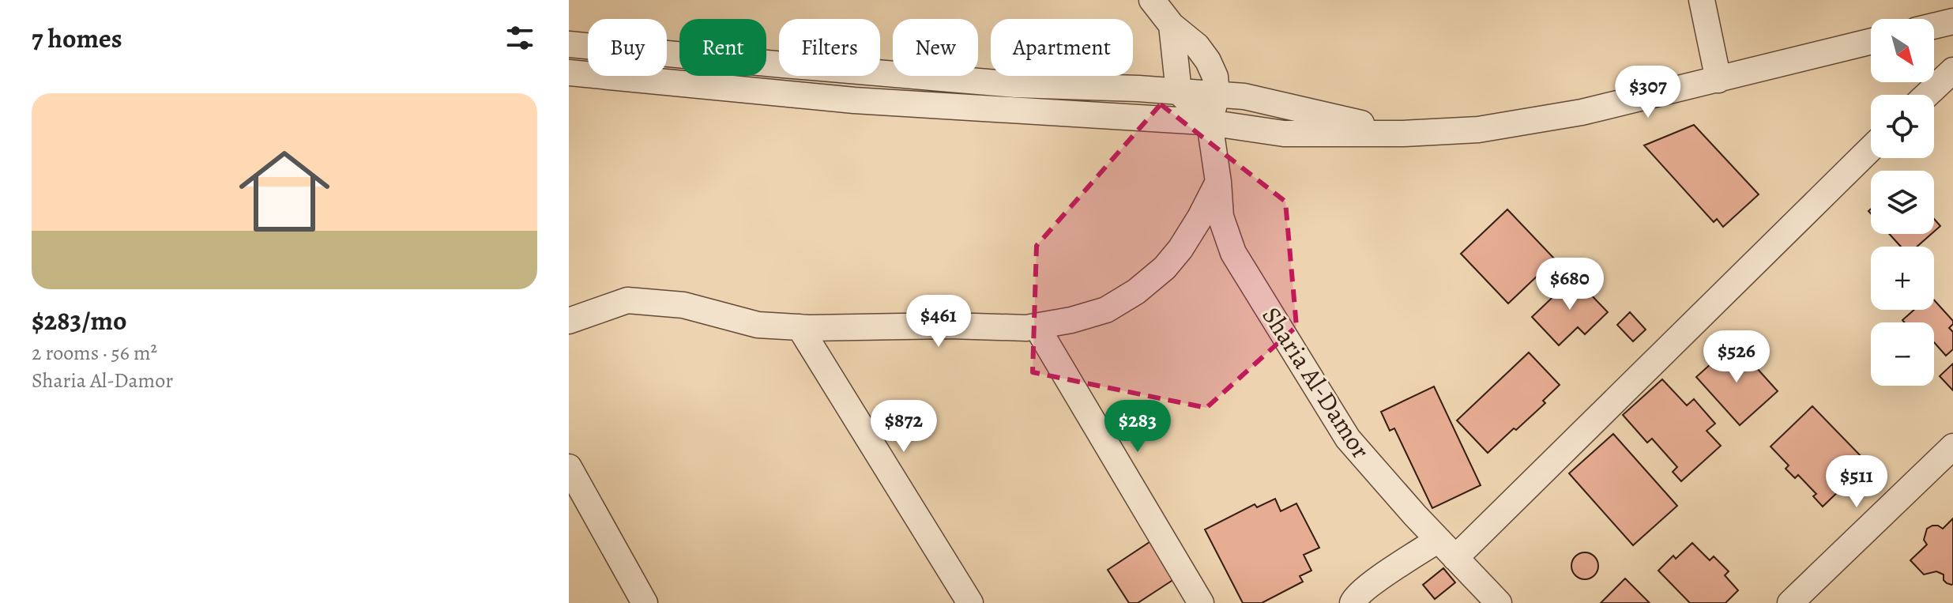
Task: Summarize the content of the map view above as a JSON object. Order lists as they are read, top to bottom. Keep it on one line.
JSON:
{"streets":{"street":["Sharia Al-Damor"]},"north":"bottom right","page":{"heading":"7 homes","map_buttons":["+","−"],"chip":["Buy","Rent","Filters","New","Apartment"],"price":["$307","$680","$461","$526","$872","$283","$511"],"list":[{"name":"$283/mo","note":"2 rooms · 56 m² · Sharia Al-Damor"}]}}
